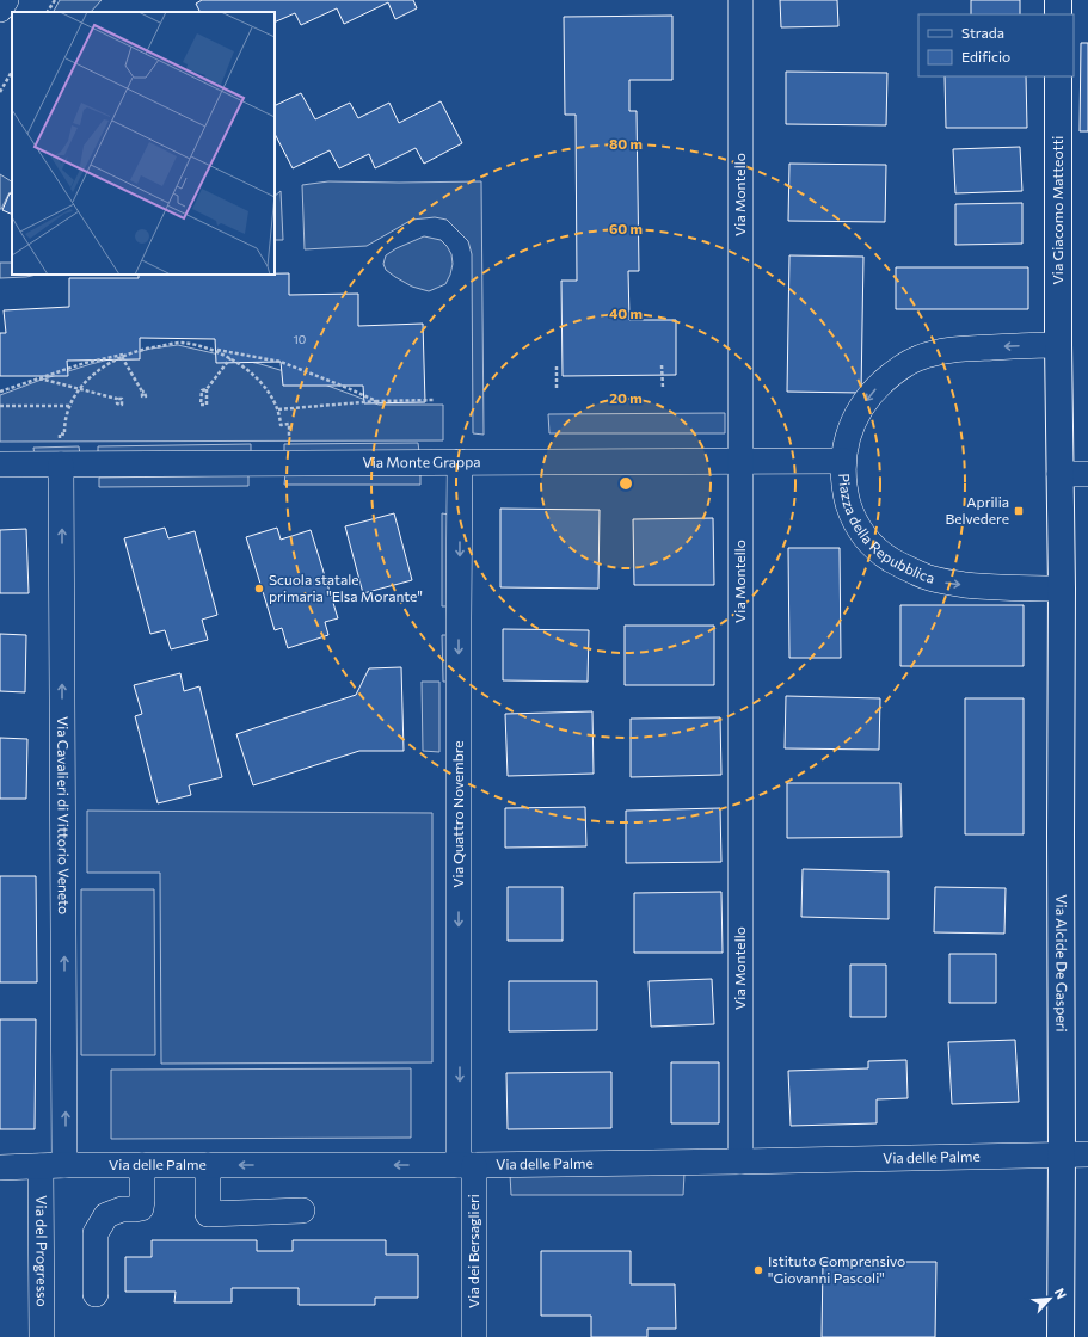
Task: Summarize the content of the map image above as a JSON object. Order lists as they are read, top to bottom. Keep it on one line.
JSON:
{"streets":{"street":["Via Montello","Via Giacomo Matteotti","Via Monte Grappa","Piazza della Repubblica","Via Quattro Novembre","Via Cavalieri di Vittorio Veneto","Via Alcide De Gasperi","Via delle Palme","Via del Progresso","Via dei Bersaglieri"]},"crossings":[["Via Montello","Via Monte Grappa"],["Via Montello","Via delle Palme"],["Via Giacomo Matteotti","Piazza della Repubblica"],["Via Monte Grappa","Piazza della Repubblica"],["Via Monte Grappa","Via Quattro Novembre"],["Via Monte Grappa","Via Cavalieri di Vittorio Veneto"],["Piazza della Repubblica","Via Alcide De Gasperi"],["Via Quattro Novembre","Via delle Palme"],["Via Quattro Novembre","Via dei Bersaglieri"],["Via Cavalieri di Vittorio Veneto","Via delle Palme"],["Via Cavalieri di Vittorio Veneto","Via del Progresso"],["Via Alcide De Gasperi","Via delle Palme"],["Via delle Palme","Via del Progresso"],["Via delle Palme","Via dei Bersaglieri"]],"one_way":["Via Quattro Novembre","Via Cavalieri di Vittorio Veneto"],"places":{"transit":["Aprilia Belvedere"],"other":["Scuola statale primaria \"Elsa Morante\"","Istituto Comprensivo \"Giovanni Pascoli\""]},"house_numbers":["10"],"legend":["Strada","Edificio"],"north":"top right","rings":["80 m","60 m","40 m","20 m"]}
